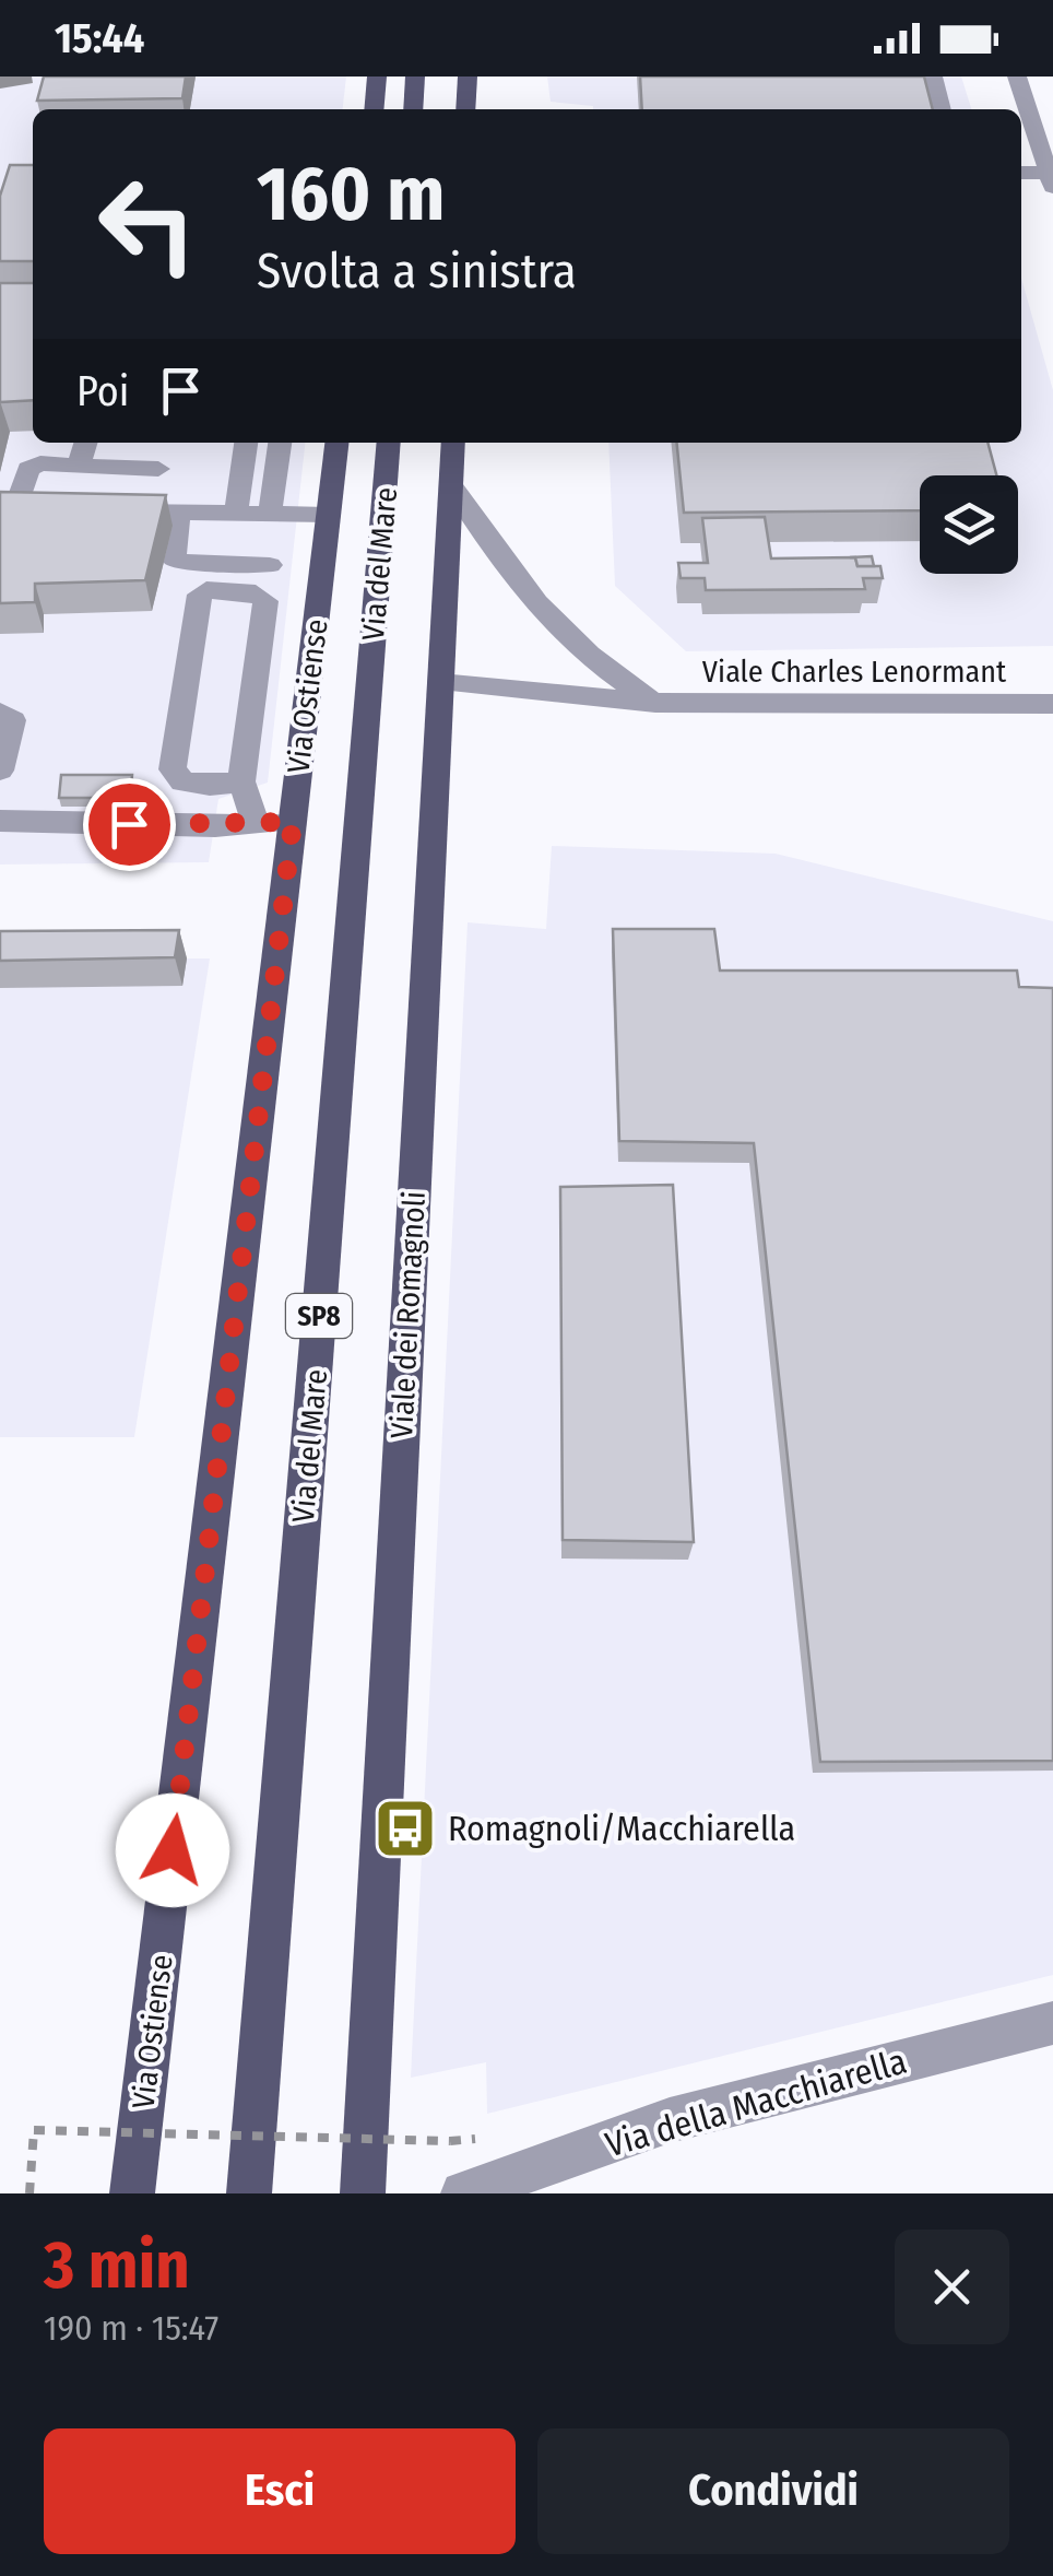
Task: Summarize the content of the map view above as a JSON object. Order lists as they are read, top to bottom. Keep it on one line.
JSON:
{"streets":{"main road":["Via del Mare","Via Ostiense","Viale dei Romagnoli","SP8"],"street":["Viale Charles Lenormant","Via della Macchiarella"]},"crossings":[["Viale Charles Lenormant","Viale dei Romagnoli"]],"places":{"bus stop":["Romagnoli/Macchiarella"]},"page":{"status":"15:44","turn":["160 m","Svolta a sinistra"],"then":"Poi","heading":["3 min","190 m · 15:47"],"buttons":["Esci","Condividi"]}}
